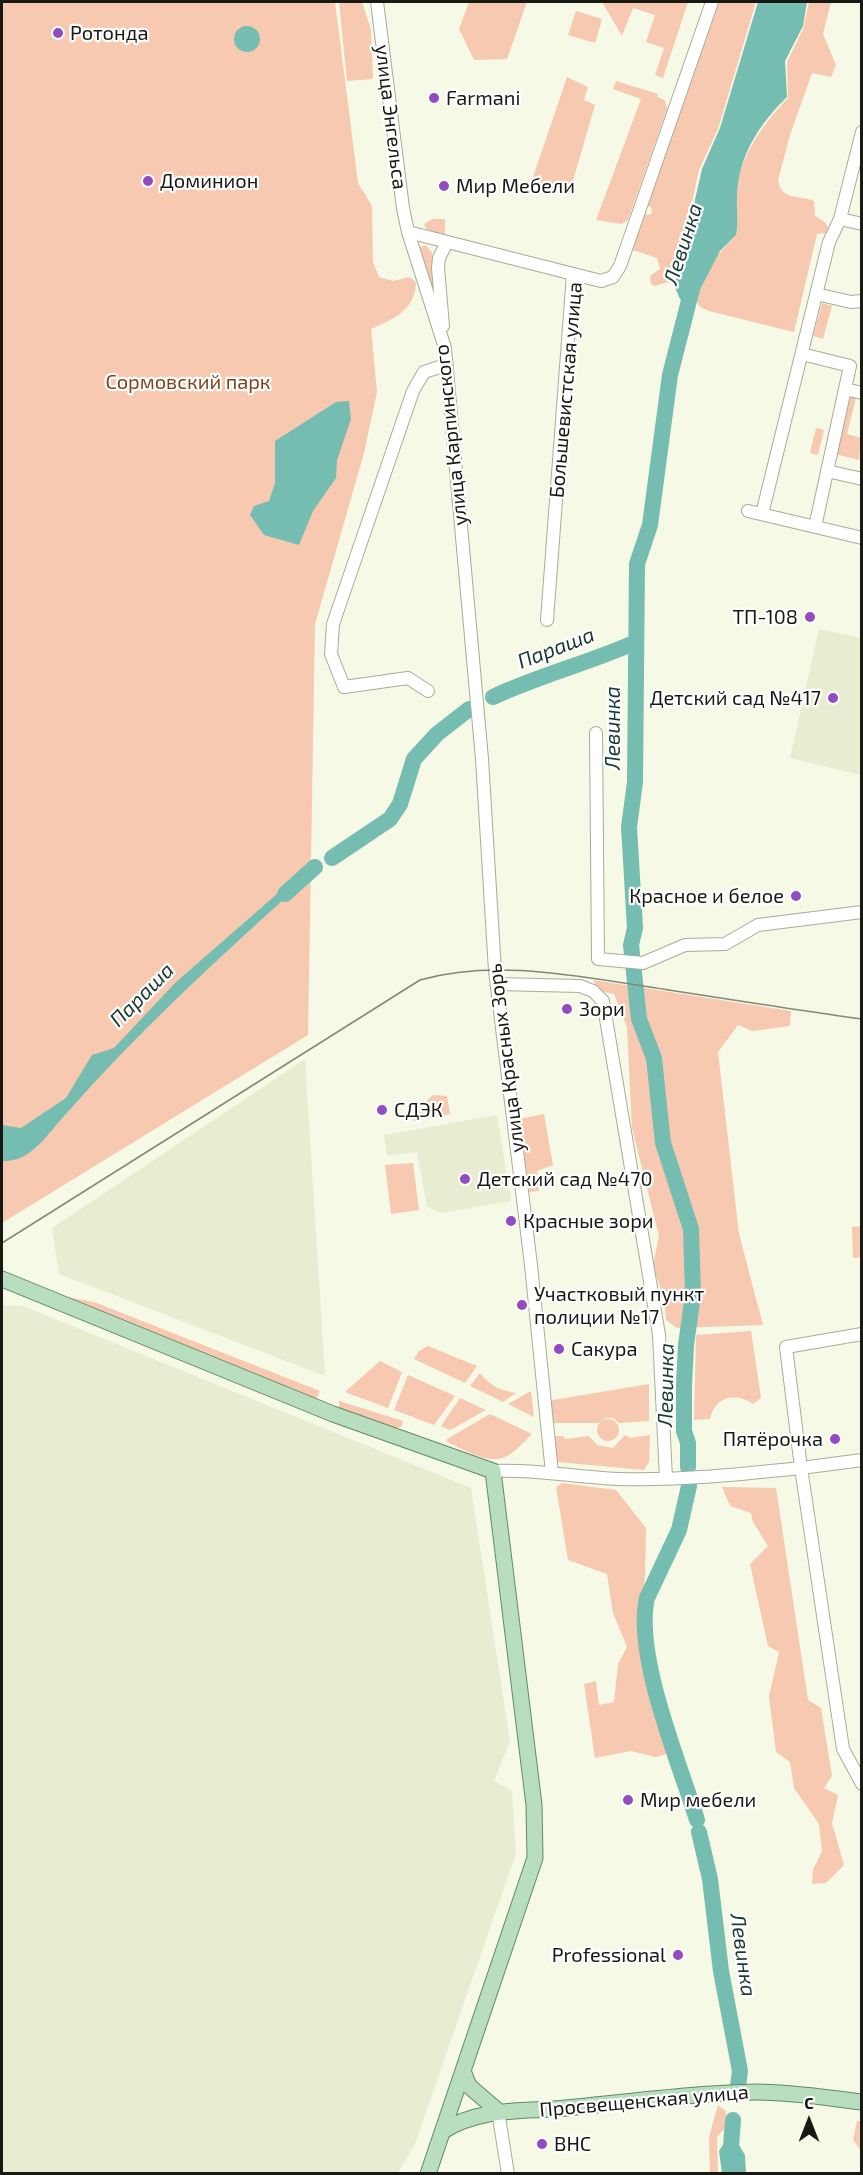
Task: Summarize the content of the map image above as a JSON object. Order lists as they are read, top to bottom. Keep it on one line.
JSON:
{"streets":{"main road":["Просвещенская улица"],"street":["улица Энгельса","Большевистская улица","улица Карпинского","улица Красных Зорь"]},"crossings":[["улица Энгельса","улица Карпинского"],["улица Карпинского","улица Красных Зорь"]],"water":["Левинка","Параша"],"parks":["Сормовский парк"],"places":["Ротонда","Farmani","Доминион","Мир Мебели","ТП-108","Детский сад №417","Красное и белое","Зори","СДЭК","Детский сад №470","Красные зори","Участковый пункт полиции №17","Сакура","Пятёрочка","Мир мебели","Professional","ВНС"],"north":"top"}
